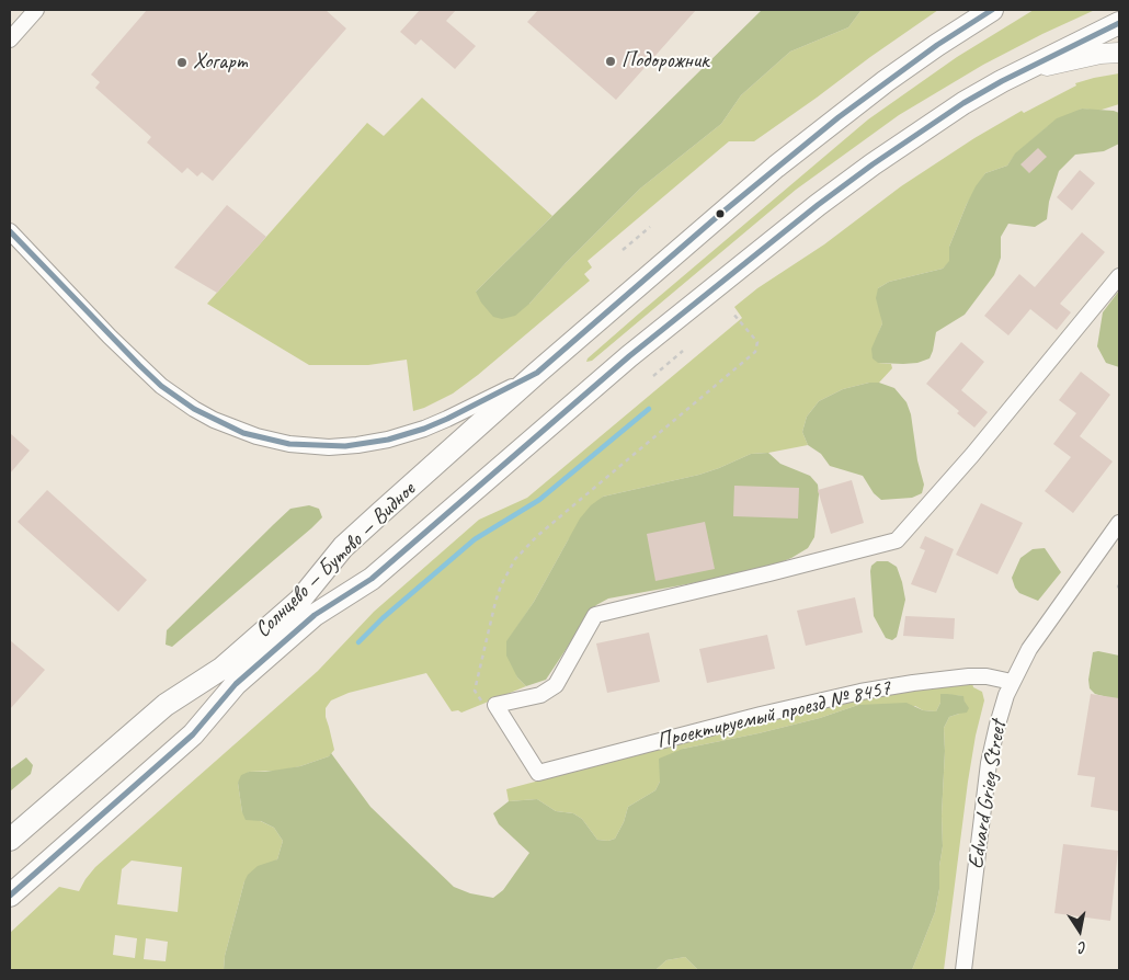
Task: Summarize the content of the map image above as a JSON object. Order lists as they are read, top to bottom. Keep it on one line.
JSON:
{"streets":{"main road":["Солнцево — Бутово — Видное"],"street":["Проектируемый проезд № 8457","Edvard Grieg Street"]},"crossings":[["Проектируемый проезд № 8457","Edvard Grieg Street"]],"places":["Подорожник","Хогарт"],"north":"bottom"}
